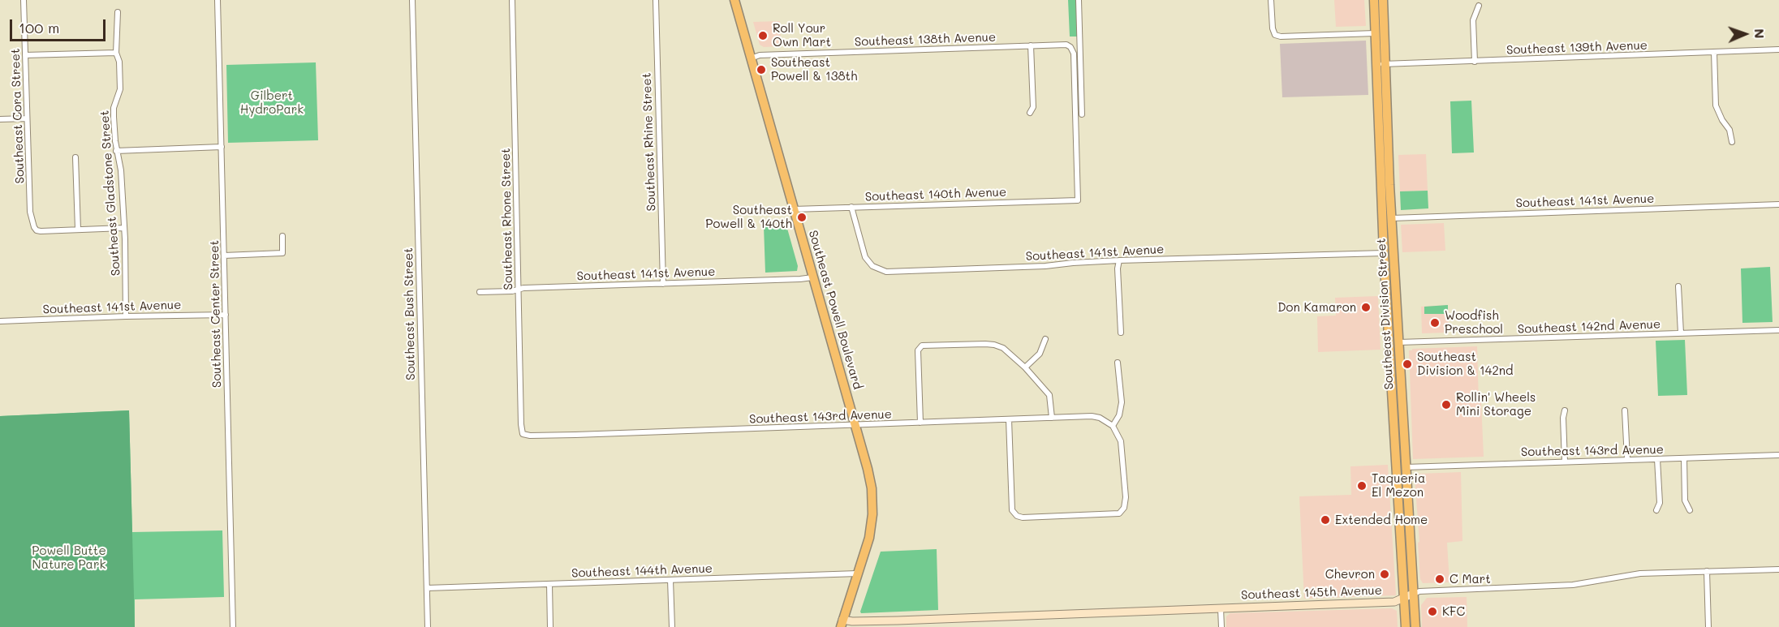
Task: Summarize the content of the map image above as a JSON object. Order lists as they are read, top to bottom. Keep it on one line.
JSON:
{"streets":{"main road":["Southeast Powell Boulevard","Southeast Division Street"],"street":["Southeast 138th Avenue","Southeast 139th Avenue","Southeast Cora Street","Southeast Rhine Street","Southeast Gladstone Street","Southeast 140th Avenue","Southeast 141st Avenue","Southeast Rhone Street","Southeast Center Street","Southeast Bush Street","Southeast 142nd Avenue","Southeast 143rd Avenue","Southeast 144th Avenue","Southeast 145th Avenue"]},"crossings":[["Southeast 138th Avenue","Southeast 140th Avenue"],["Southeast 138th Avenue","Southeast Powell Boulevard"],["Southeast 139th Avenue","Southeast Division Street"],["Southeast Rhine Street","Southeast 141st Avenue"],["Southeast Gladstone Street","Southeast 141st Avenue"],["Southeast 140th Avenue","Southeast 141st Avenue"],["Southeast 140th Avenue","Southeast Powell Boulevard"],["Southeast 141st Avenue","Southeast Rhone Street"],["Southeast 141st Avenue","Southeast Powell Boulevard"],["Southeast 141st Avenue","Southeast Center Street"],["Southeast 141st Avenue","Southeast Division Street"],["Southeast Rhone Street","Southeast 143rd Avenue"],["Southeast Powell Boulevard","Southeast 143rd Avenue"],["Southeast Powell Boulevard","Southeast 144th Avenue"],["Southeast Powell Boulevard","Southeast 145th Avenue"],["Southeast Bush Street","Southeast 144th Avenue"],["Southeast Division Street","Southeast 142nd Avenue"],["Southeast Division Street","Southeast 143rd Avenue"],["Southeast Division Street","Southeast 145th Avenue"]],"parks":["Gilbert HydroPark","Powell Butte Nature Park"],"places":["Roll Your Own Mart","Southeast Powell & 138th","Southeast Powell & 140th","Don Kamaron","Woodfish Preschool","Southeast Division & 142nd","Rollin' Wheels Mini Storage","Taqueria El Mezon","Extended Home","Chevron","C Mart","KFC"],"scale_bar":"100 m","north":"right"}
